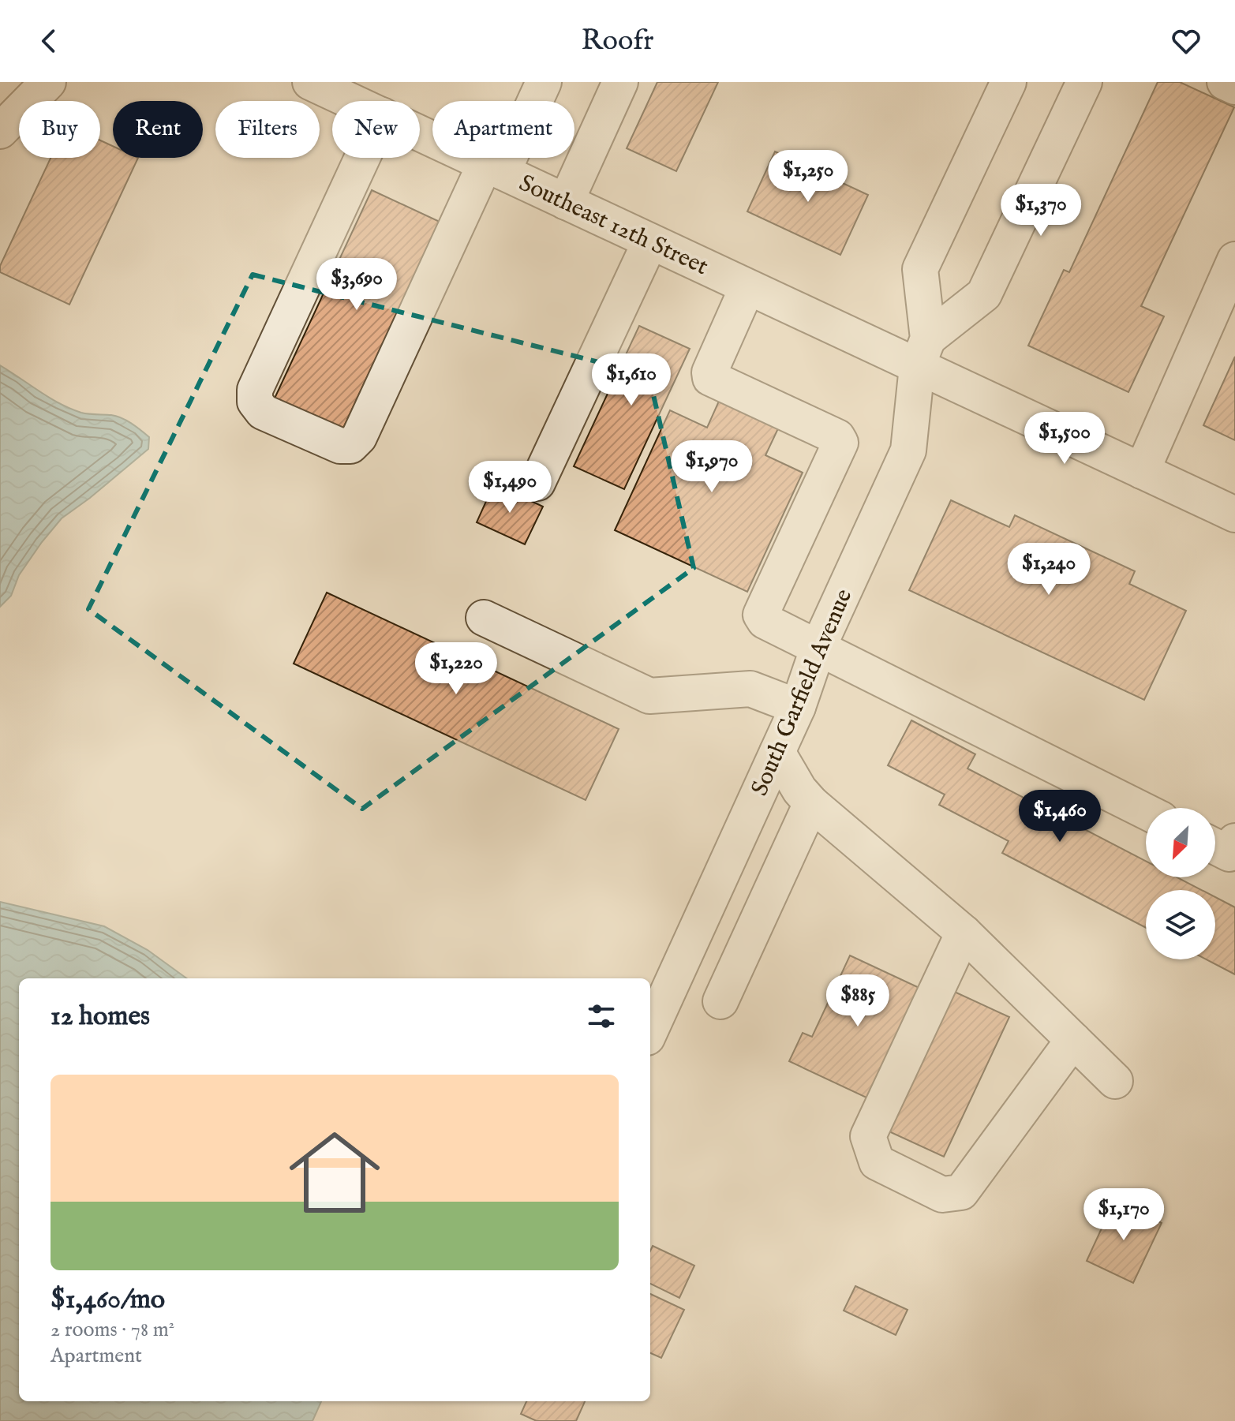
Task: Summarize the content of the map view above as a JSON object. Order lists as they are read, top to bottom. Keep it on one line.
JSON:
{"streets":{"street":["Southeast 12th Street","South Garfield Avenue"]},"crossings":[["Southeast 12th Street","South Garfield Avenue"]],"north":"bottom left","page":{"header":"Roofr","chip":["Buy","Rent","Filters","New","Apartment"],"price":["$1,250","$1,370","$3,690","$1,610","$1,500","$1,970","$1,490","$1,240","$1,220","$1,460","$885","$1,170"],"heading":"12 homes","list":[{"name":"$1,460/mo","note":"2 rooms · 78 m² · Apartment"}]}}
